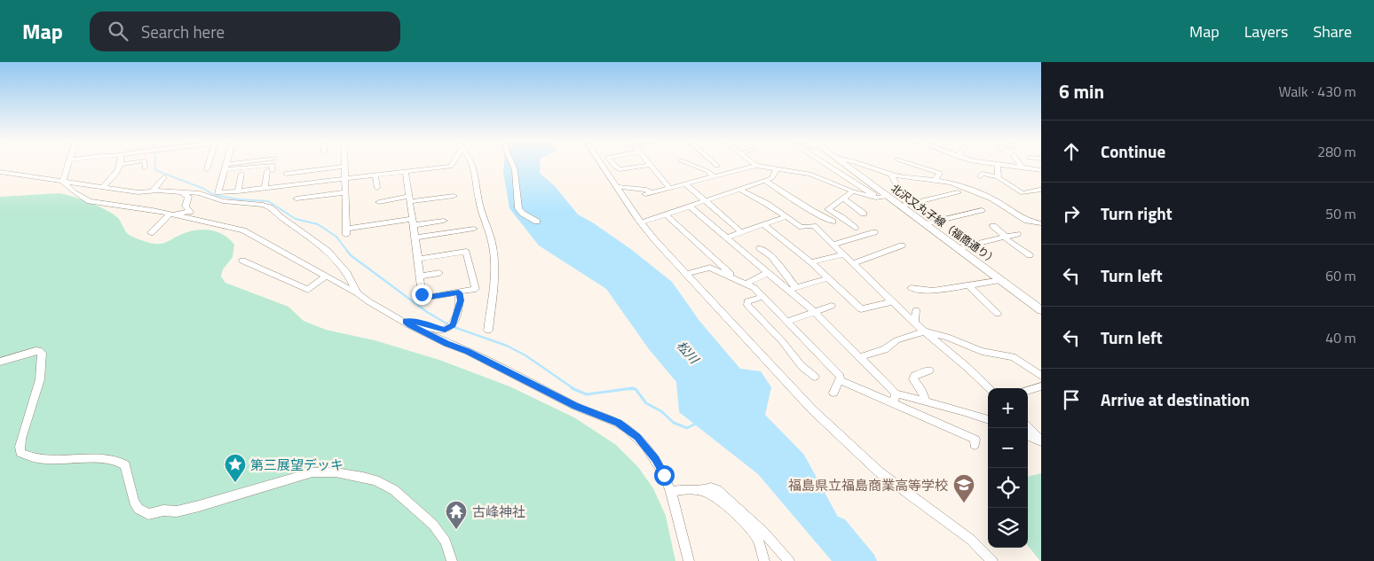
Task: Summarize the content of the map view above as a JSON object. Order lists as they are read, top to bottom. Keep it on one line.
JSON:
{"streets":{"street":["北沢又丸子線（福商通り）"]},"water":["松川"],"places":{"place":["第三展望デッキ"],"school or university":["福島県立福島商業高等学校"],"temple":["古峰神社"]},"page":{"header":"Map","search":"Search here","nav":["Map","Layers","Share"],"heading":["6 min","Walk · 430 m"],"list":[["Continue","280 m"],["Turn right","50 m"],["Turn left","60 m"],["Turn left","40 m"],"Arrive at destination"],"map_buttons":["+","−"]}}
